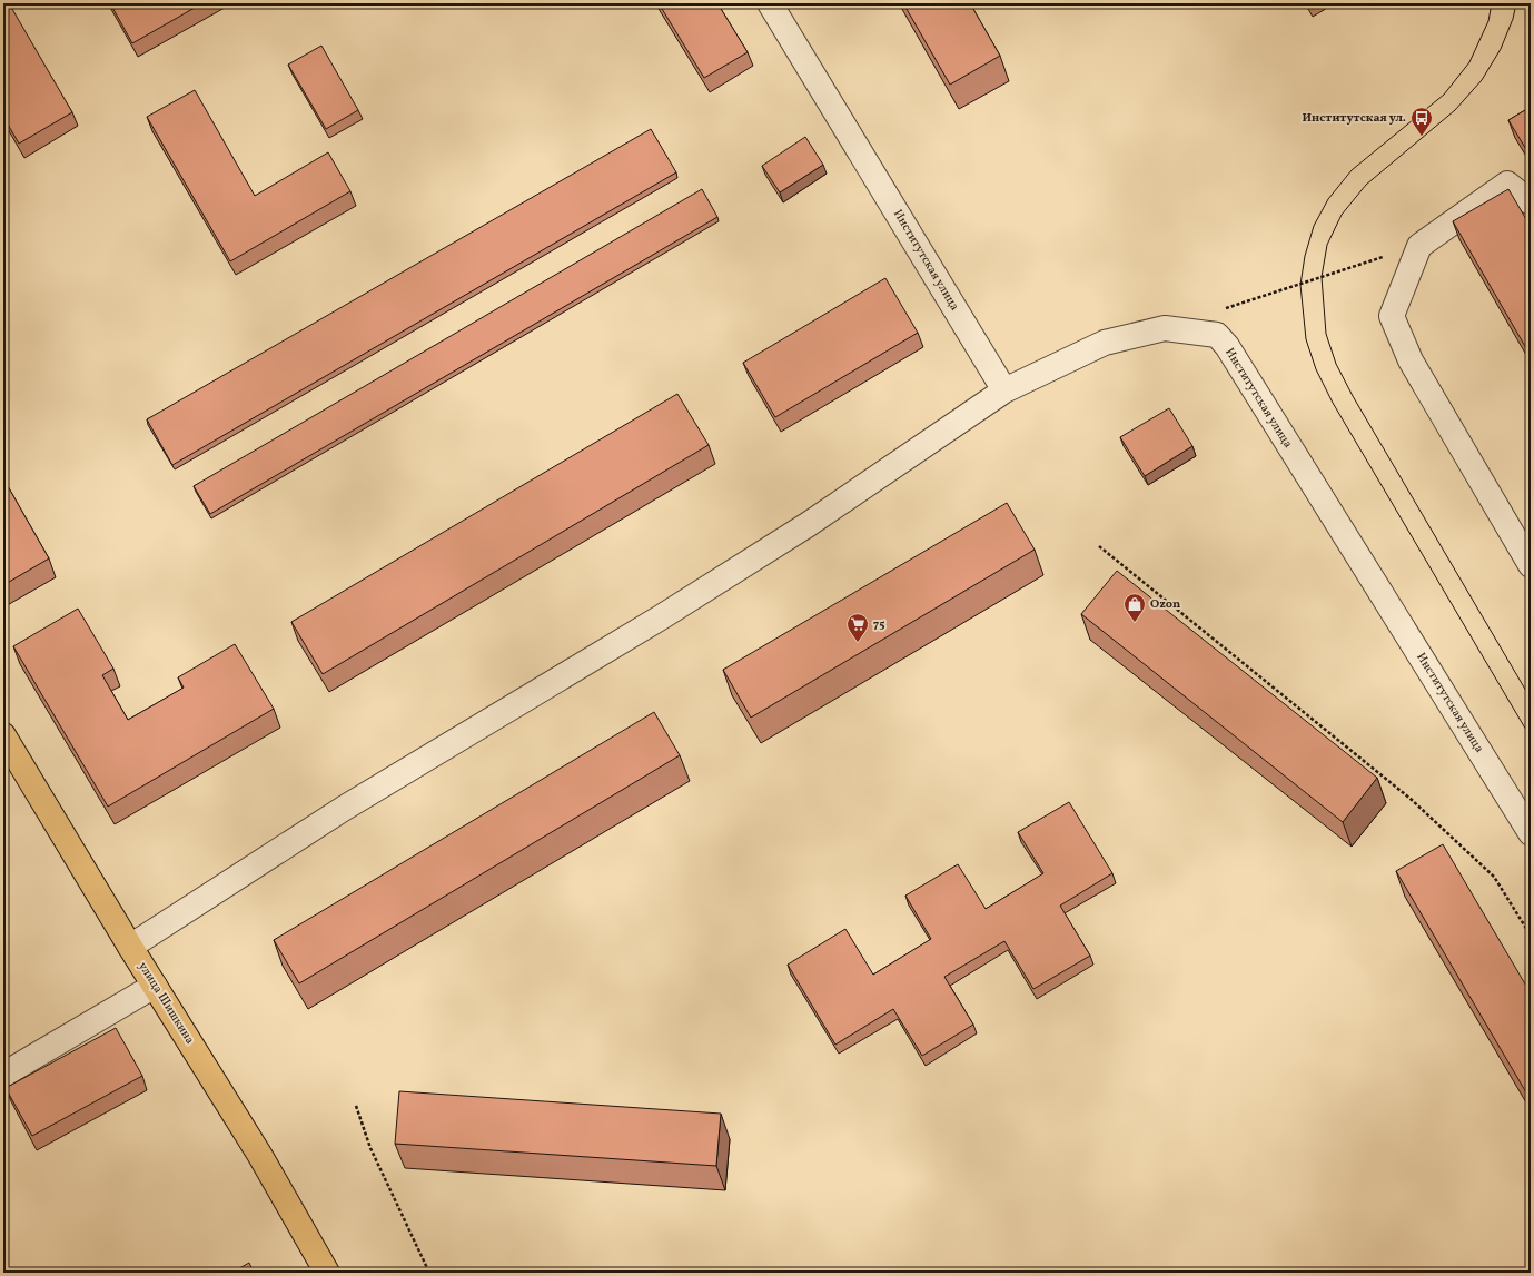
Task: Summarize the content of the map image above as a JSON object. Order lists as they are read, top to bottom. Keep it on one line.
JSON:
{"streets":{"main road":["улица Шишкина"],"street":["Институтская улица"]},"places":{"bus stop":["Институтская ул."],"shop":["Ozon"],"supermarket":["75"]}}
